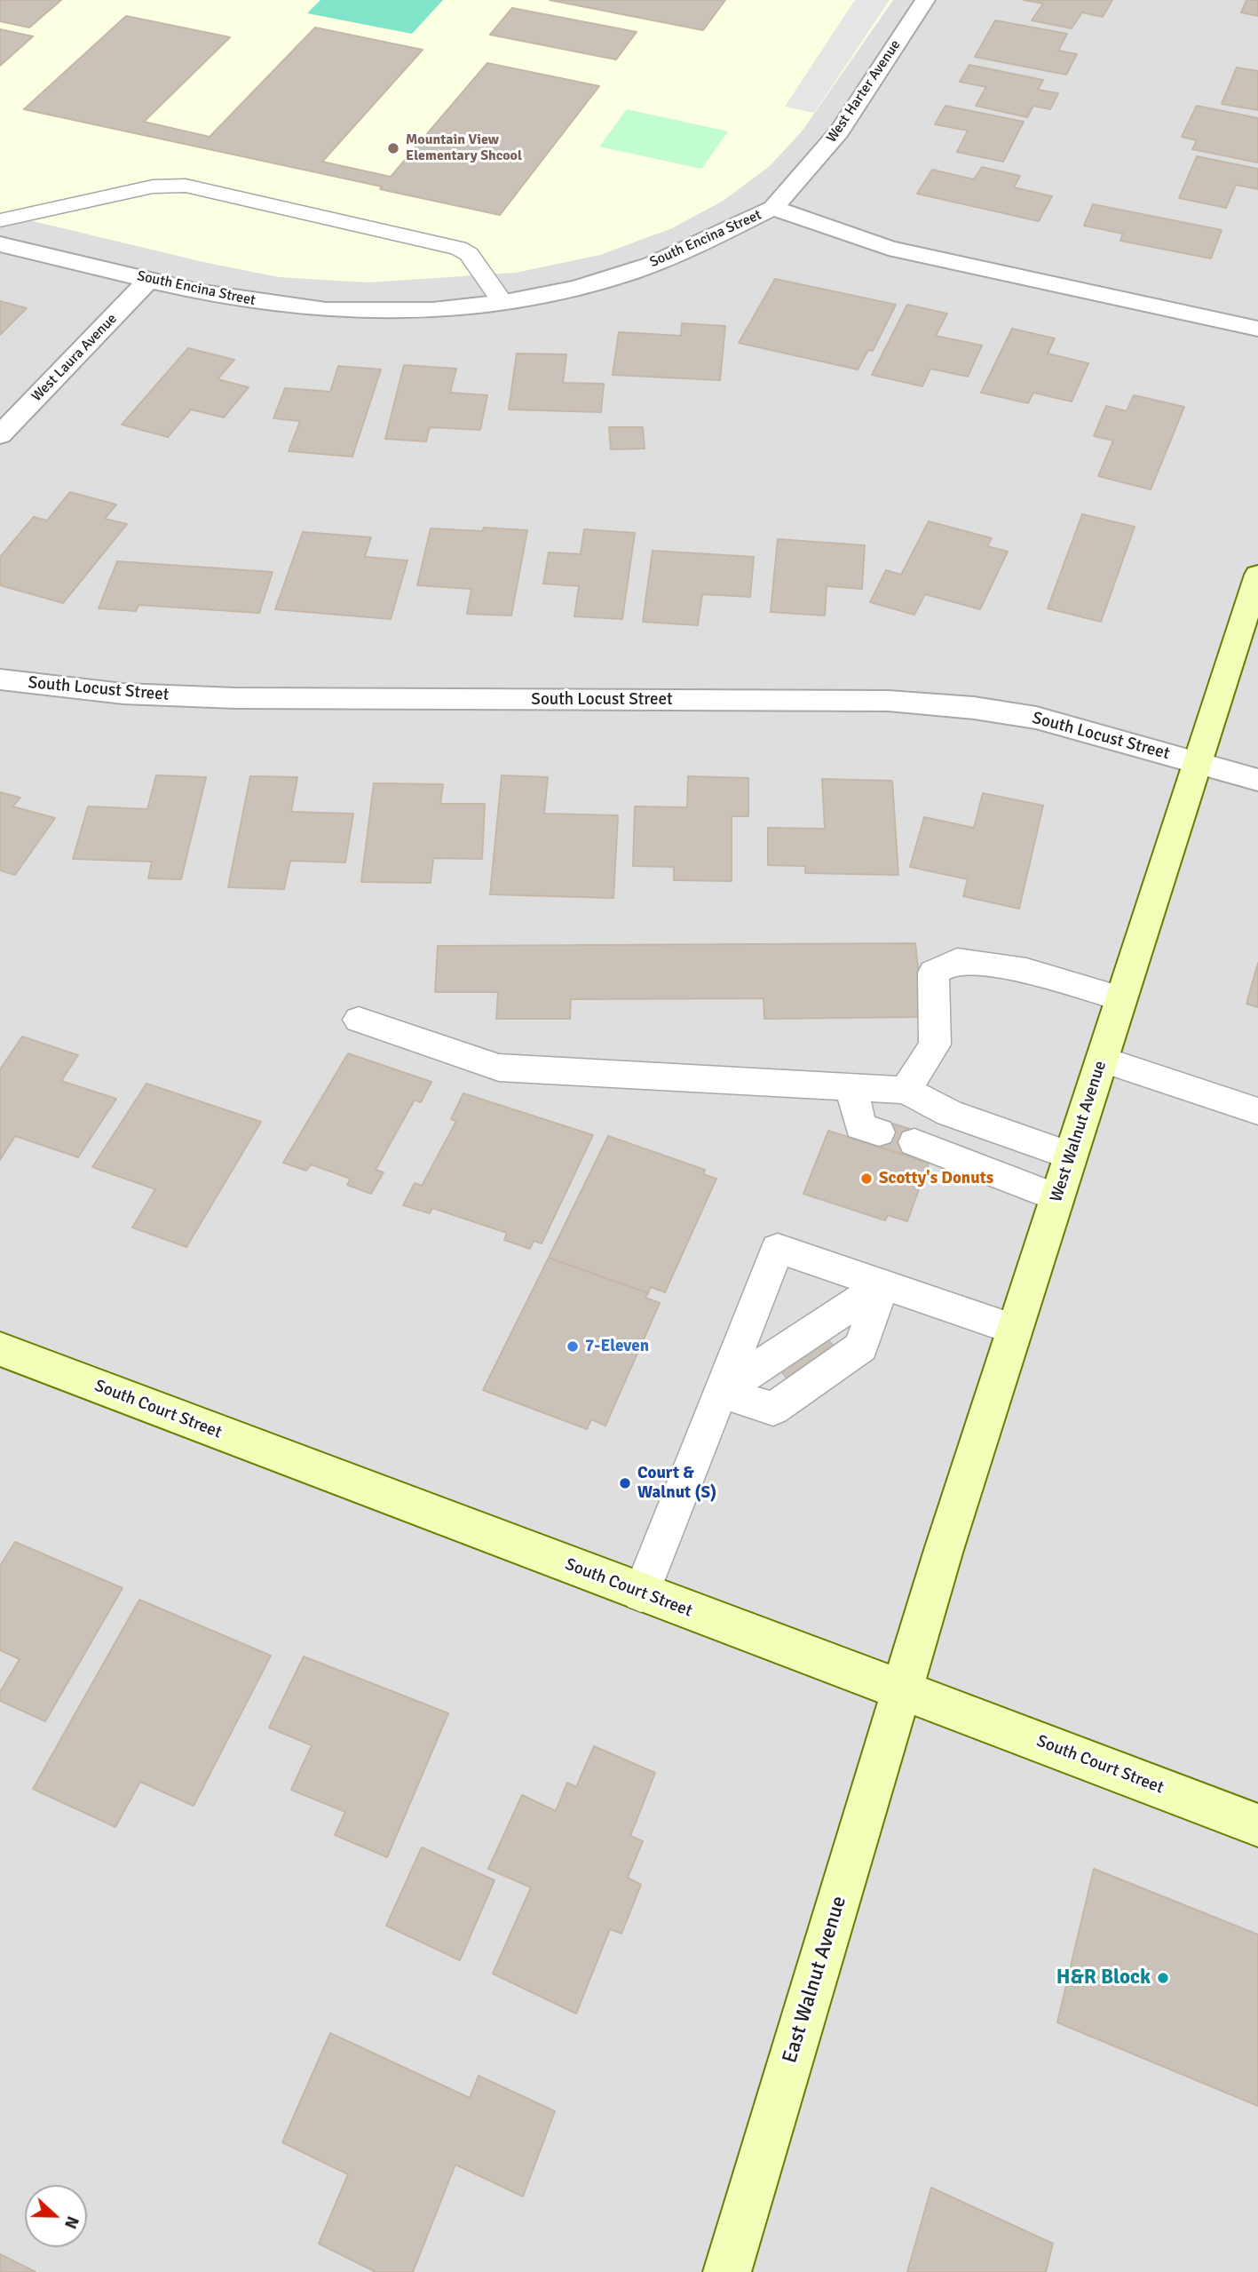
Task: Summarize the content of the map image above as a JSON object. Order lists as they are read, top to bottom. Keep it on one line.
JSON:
{"streets":{"main road":["West Walnut Avenue","South Court Street","East Walnut Avenue"],"street":["West Harter Avenue","South Encina Street","West Laura Avenue","South Locust Street"]},"crossings":[["West Harter Avenue","South Encina Street"],["South Encina Street","West Laura Avenue"],["South Locust Street","West Walnut Avenue"],["West Walnut Avenue","South Court Street"],["West Walnut Avenue","East Walnut Avenue"],["South Court Street","East Walnut Avenue"]],"places":["Mountain View Elementary Shcool","Scotty's Donuts","7-Eleven","Court & Walnut (S)","H&R Block"],"north":"right"}
